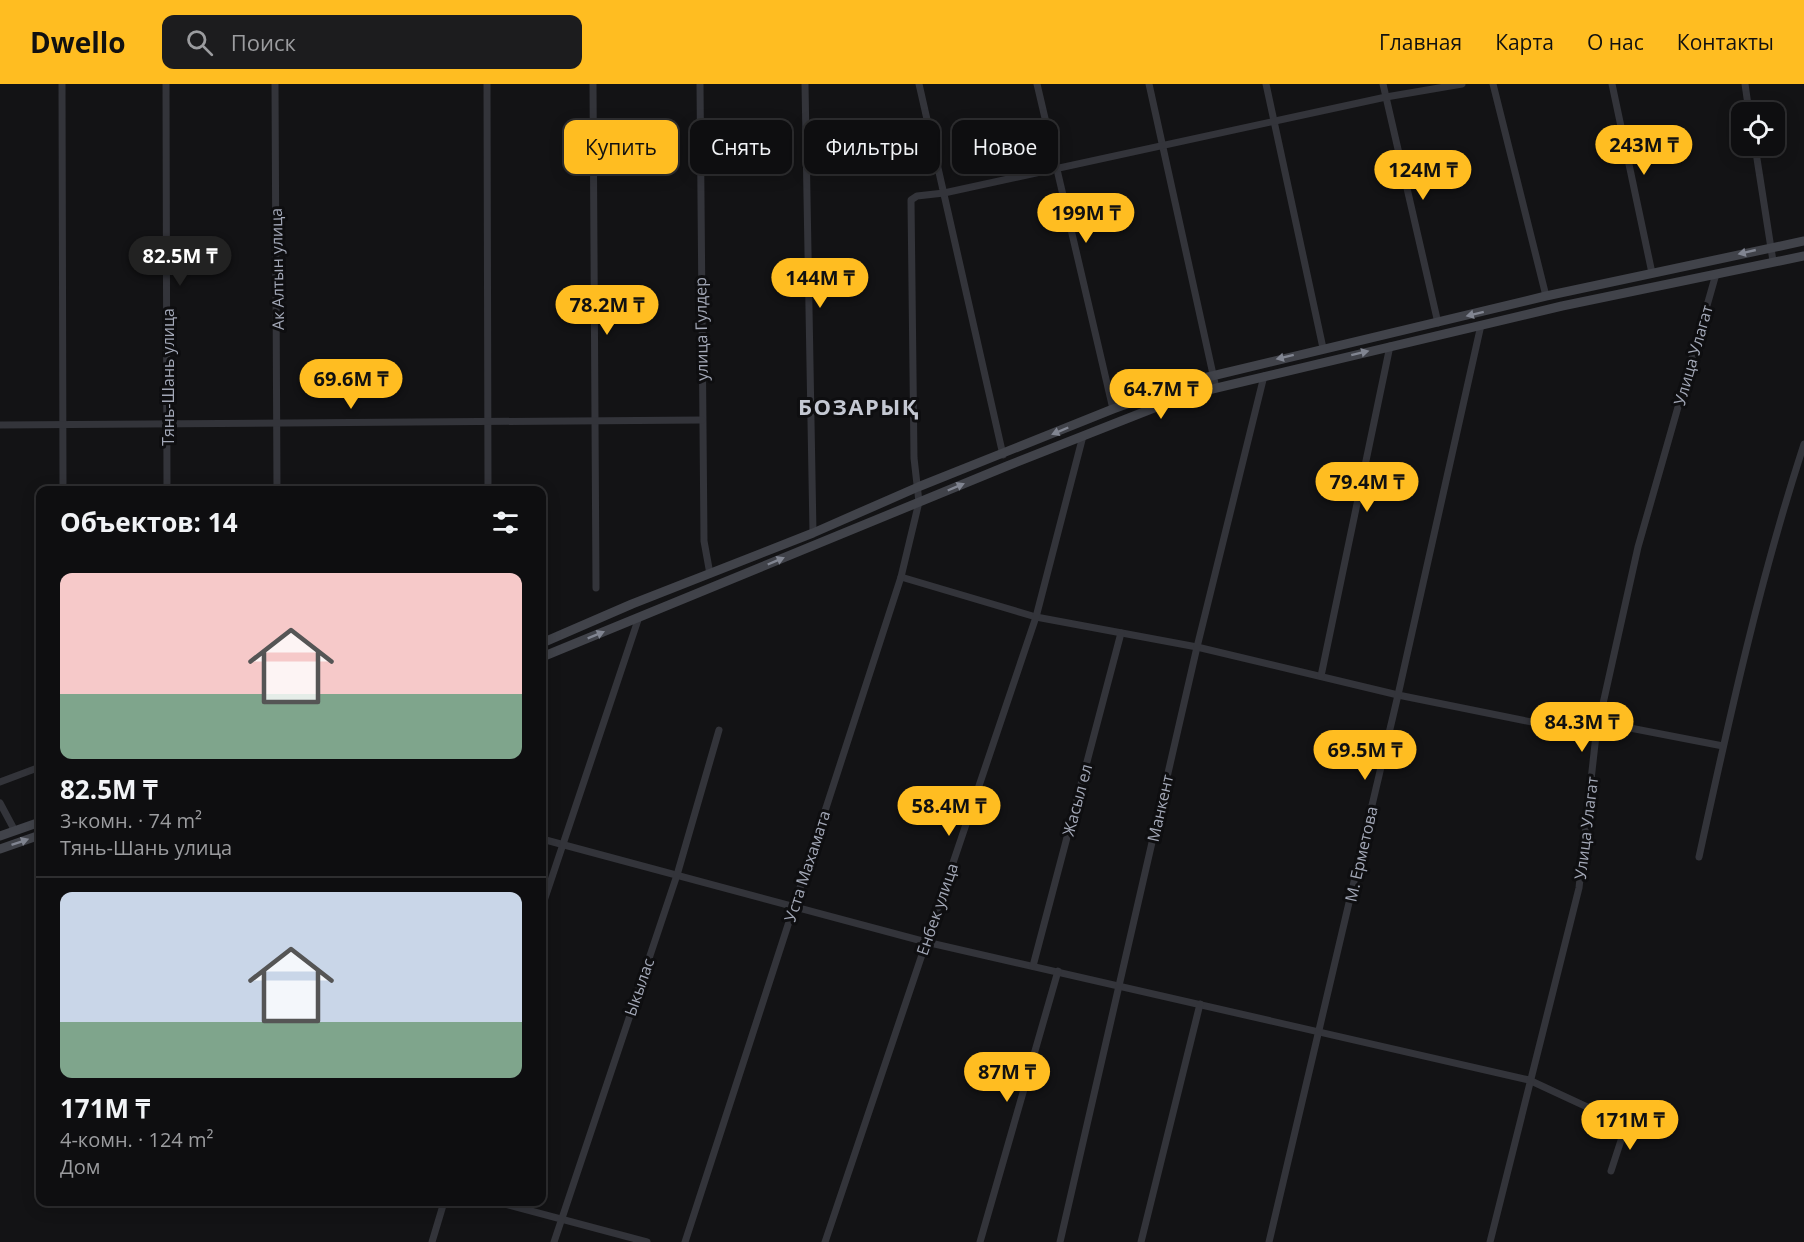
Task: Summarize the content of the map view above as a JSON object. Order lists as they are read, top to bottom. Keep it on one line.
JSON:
{"streets":{"street":["Ак Алтын улица","улица Гулдер","Улица Улагат","Тянь-Шань улица","Жасыл ел","Манкент","М. Ерметова","Уста Махамата","Енбек улица","Ыкылас"]},"districts":["БОЗАРЫҚ"],"page":{"header":"Dwello","search":"Поиск","nav":["Главная","Карта","О нас","Контакты"],"chip":["Купить","Снять","Фильтры","Новое"],"price":["243M ₸","124M ₸","199M ₸","82.5M ₸","144M ₸","78.2M ₸","69.6M ₸","64.7M ₸","79.4M ₸","84.3M ₸","69.5M ₸","58.4M ₸","87M ₸","171M ₸"],"heading":"Объектов: 14","list":[{"name":"82.5M ₸","note":"3-комн. · 74 m² · Тянь-Шань улица"},{"name":"171M ₸","note":"4-комн. · 124 m² · Дом"}]}}
